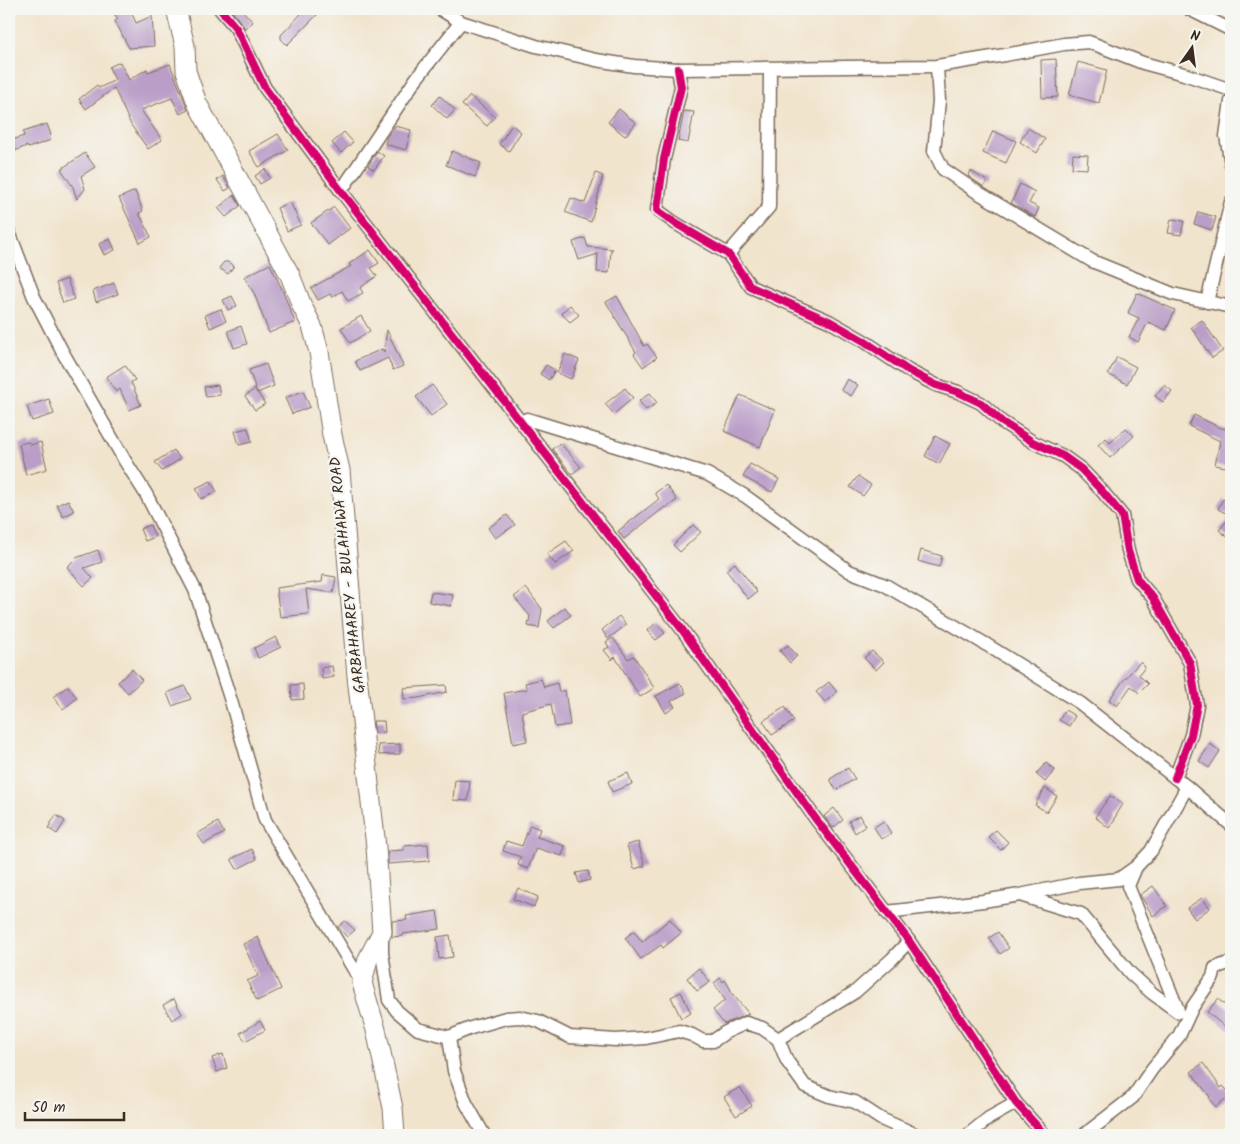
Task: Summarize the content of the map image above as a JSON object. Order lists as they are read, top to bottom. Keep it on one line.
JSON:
{"streets":{"main road":["GARBAHAAREY - BULAHAWA ROAD"]},"scale_bar":"50 m","north":"top"}
